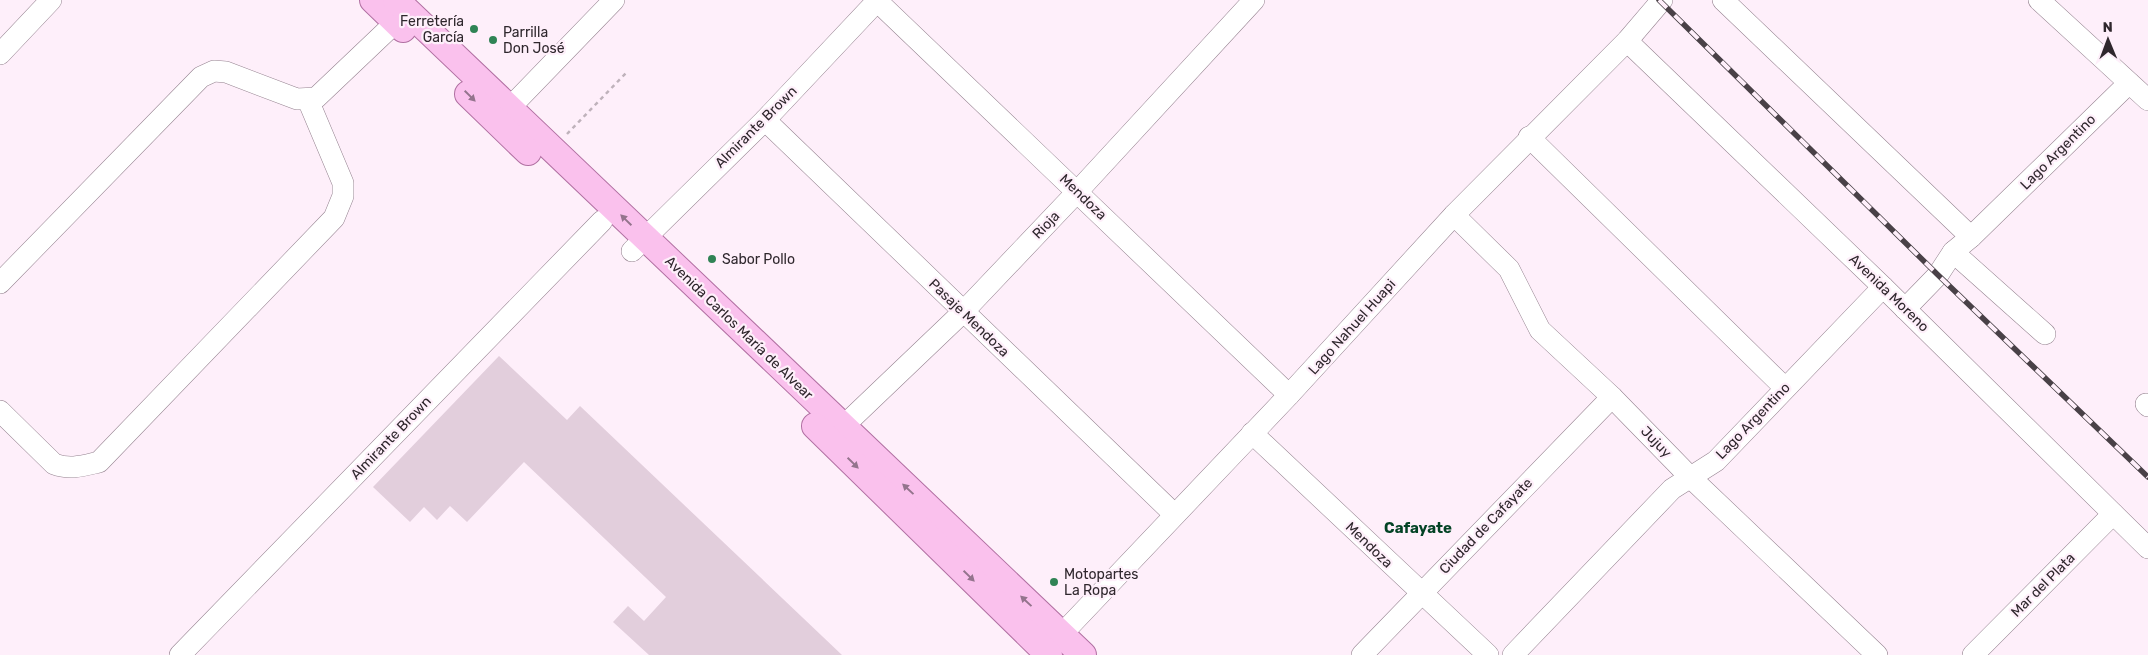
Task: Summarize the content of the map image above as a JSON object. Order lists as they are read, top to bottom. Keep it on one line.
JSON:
{"streets":{"main road":["Avenida Carlos María de Alvear"],"street":["Almirante Brown","Lago Argentino","Mendoza","Rioja","Avenida Moreno","Pasaje Mendoza","Lago Nahuel Huapi","Jujuy","Ciudad de Cafayate","Mar del Plata"]},"crossings":[["Almirante Brown","Mendoza"],["Almirante Brown","Pasaje Mendoza"],["Almirante Brown","Avenida Carlos María de Alvear"],["Lago Argentino","Avenida Moreno"],["Lago Argentino","Jujuy"],["Mendoza","Rioja"],["Mendoza","Lago Nahuel Huapi"],["Mendoza","Ciudad de Cafayate"],["Rioja","Pasaje Mendoza"],["Rioja","Avenida Carlos María de Alvear"],["Avenida Moreno","Lago Nahuel Huapi"],["Avenida Moreno","Mar del Plata"],["Pasaje Mendoza","Lago Nahuel Huapi"],["Lago Nahuel Huapi","Avenida Carlos María de Alvear"],["Lago Nahuel Huapi","Jujuy"],["Jujuy","Ciudad de Cafayate"]],"districts":["Cafayate"],"places":["Ferretería García","Parrilla Don José","Sabor Pollo","Motopartes La Ropa"],"north":"top"}
